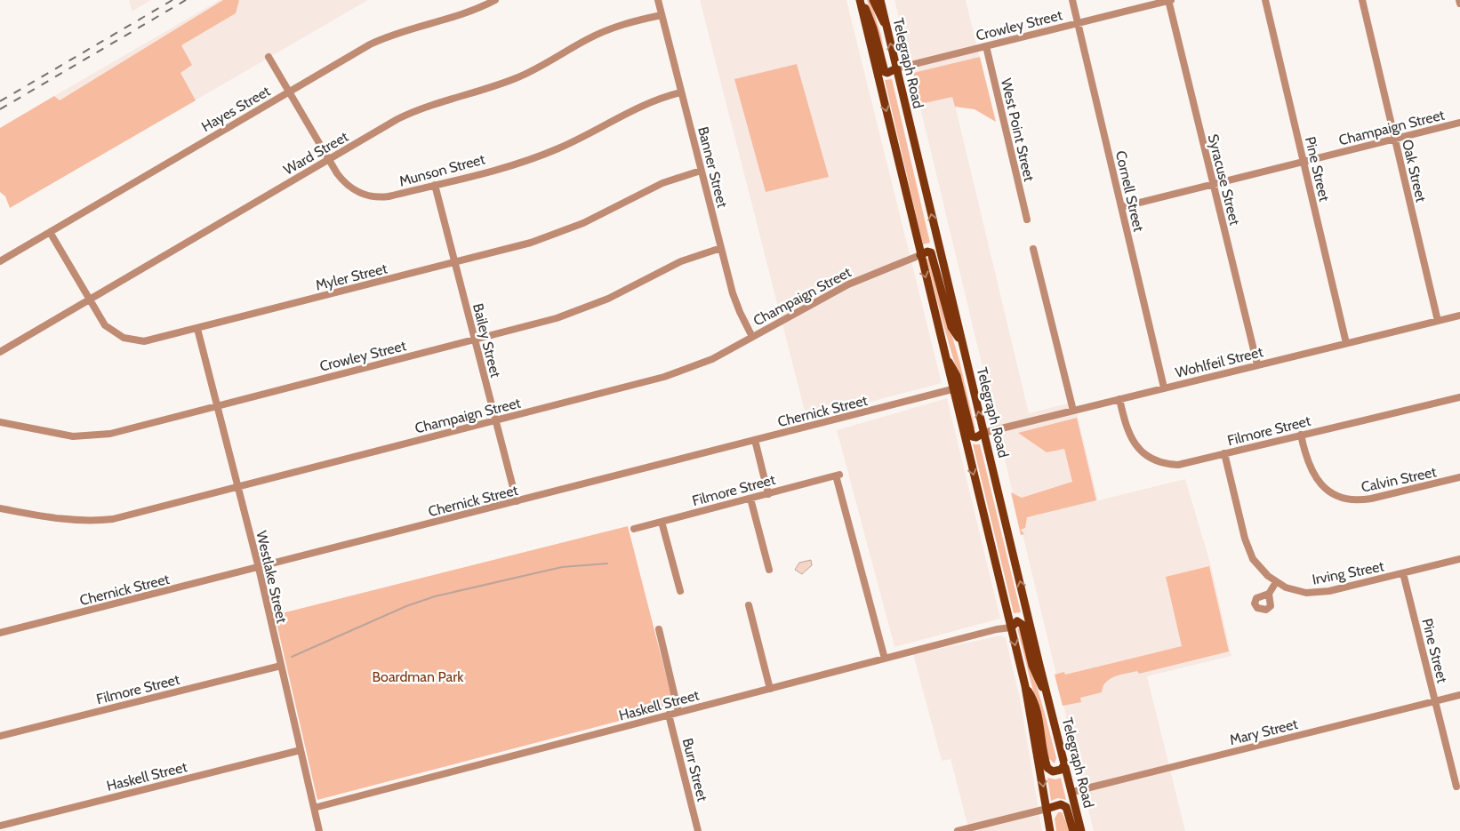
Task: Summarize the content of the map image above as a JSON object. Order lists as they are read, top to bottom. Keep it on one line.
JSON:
{"streets":{"main road":["Telegraph Road"],"street":["Crowley Street","Hayes Street","Champaign Street","West Point Street","Ward Street","Banner Street","Pine Street","Munson Street","Oak Street","Syracuse Street","Cornell Street","Myler Street","Bailey Street","Wohlfeil Street","Chernick Street","Filmore Street","Calvin Street","Irving Street","Westlake Street","Haskell Street","Mary Street","Burr Street"]},"crossings":[["Crowley Street","Telegraph Road"],["Crowley Street","West Point Street"],["Crowley Street","Banner Street"],["Crowley Street","Syracuse Street"],["Crowley Street","Cornell Street"],["Crowley Street","Bailey Street"],["Crowley Street","Westlake Street"],["Telegraph Road","Wohlfeil Street"],["Telegraph Road","Mary Street"],["Hayes Street","Munson Street"],["Hayes Street","Myler Street"],["Champaign Street","Banner Street"],["Champaign Street","Pine Street"],["Champaign Street","Oak Street"],["Champaign Street","Syracuse Street"],["Champaign Street","Cornell Street"],["Champaign Street","Bailey Street"],["Champaign Street","Westlake Street"],["Ward Street","Banner Street"],["Ward Street","Munson Street"],["Ward Street","Myler Street"],["Banner Street","Munson Street"],["Banner Street","Myler Street"],["Pine Street","Wohlfeil Street"],["Pine Street","Irving Street"],["Pine Street","Mary Street"],["Munson Street","Bailey Street"],["Oak Street","Wohlfeil Street"],["Syracuse Street","Wohlfeil Street"],["Cornell Street","Wohlfeil Street"],["Myler Street","Bailey Street"],["Myler Street","Westlake Street"],["Bailey Street","Chernick Street"],["Wohlfeil Street","Filmore Street"],["Chernick Street","Westlake Street"],["Filmore Street","Calvin Street"],["Filmore Street","Irving Street"],["Filmore Street","Westlake Street"],["Filmore Street","Haskell Street"],["Westlake Street","Haskell Street"],["Haskell Street","Burr Street"]],"parks":["Boardman Park"]}
